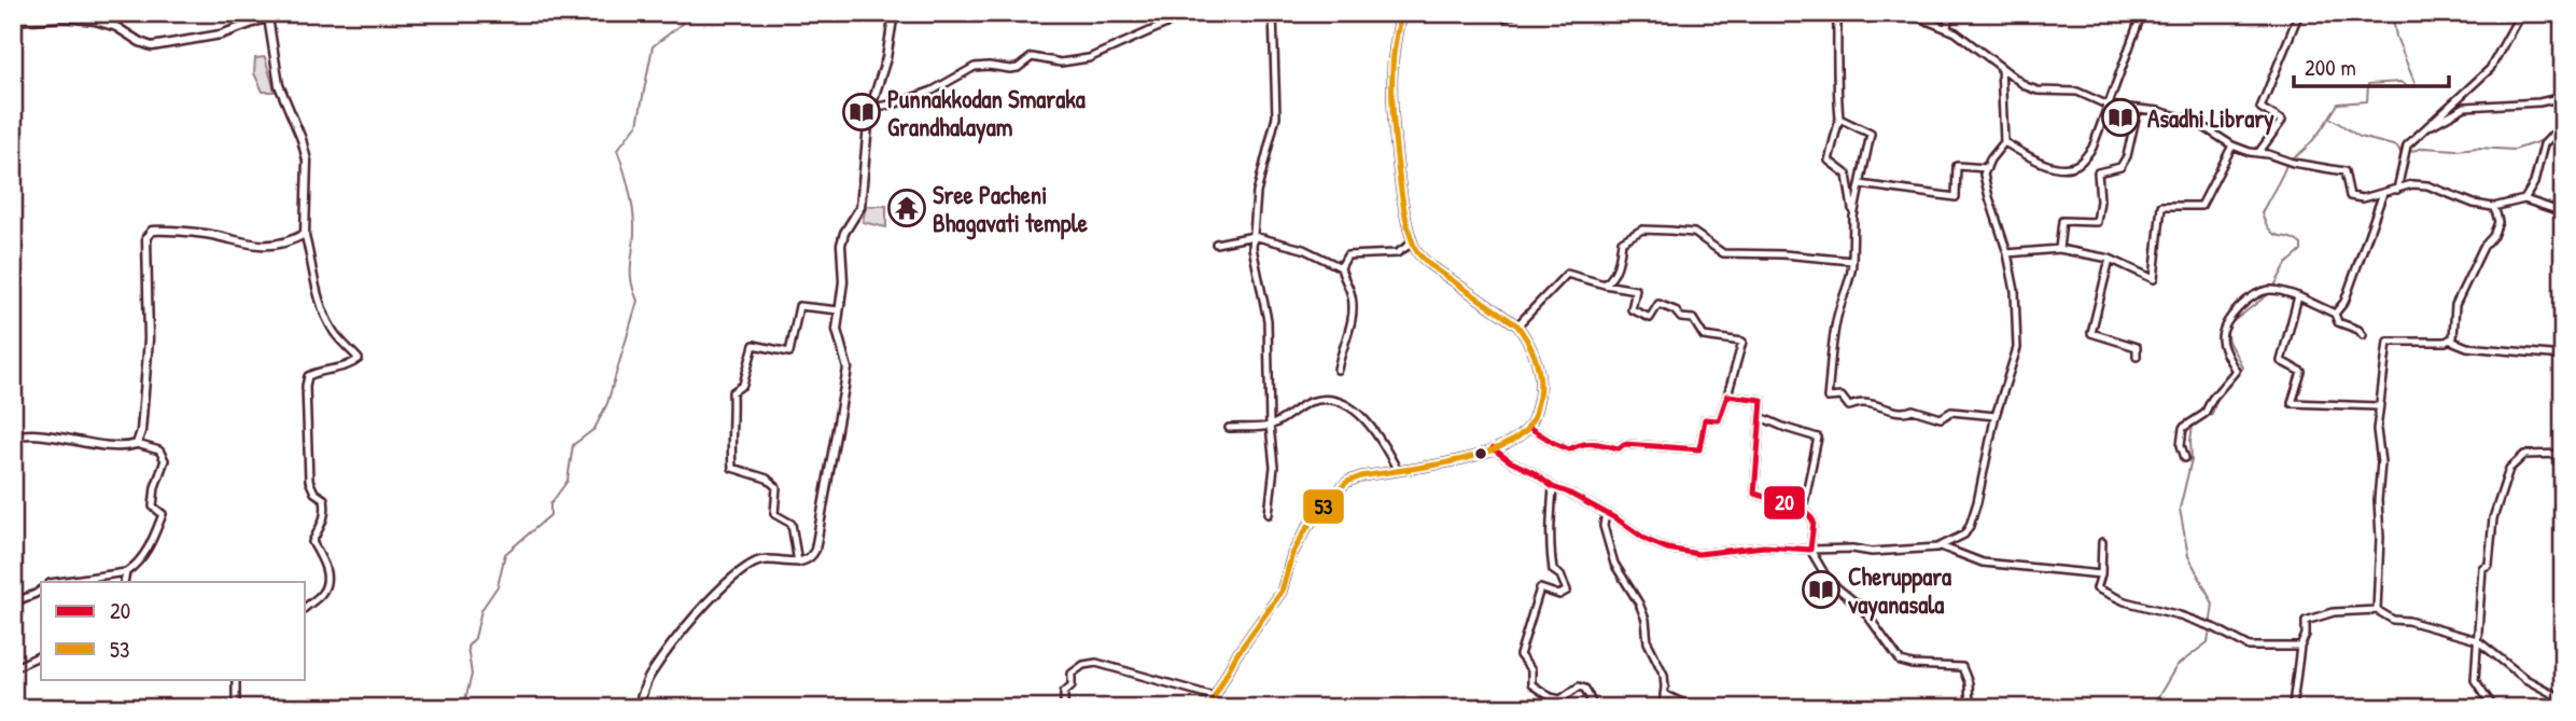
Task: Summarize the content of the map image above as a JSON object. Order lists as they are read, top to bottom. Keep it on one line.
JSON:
{"places":{"library":["Punnakkodan Smaraka Grandhalayam","Asadhi Library","Cheruppara vayanasala"],"temple":["Sree Pacheni Bhagavati temple"]},"lines":["transit line 53","transit line 20"],"legend":["20","53"],"scale_bar":"200 m"}
